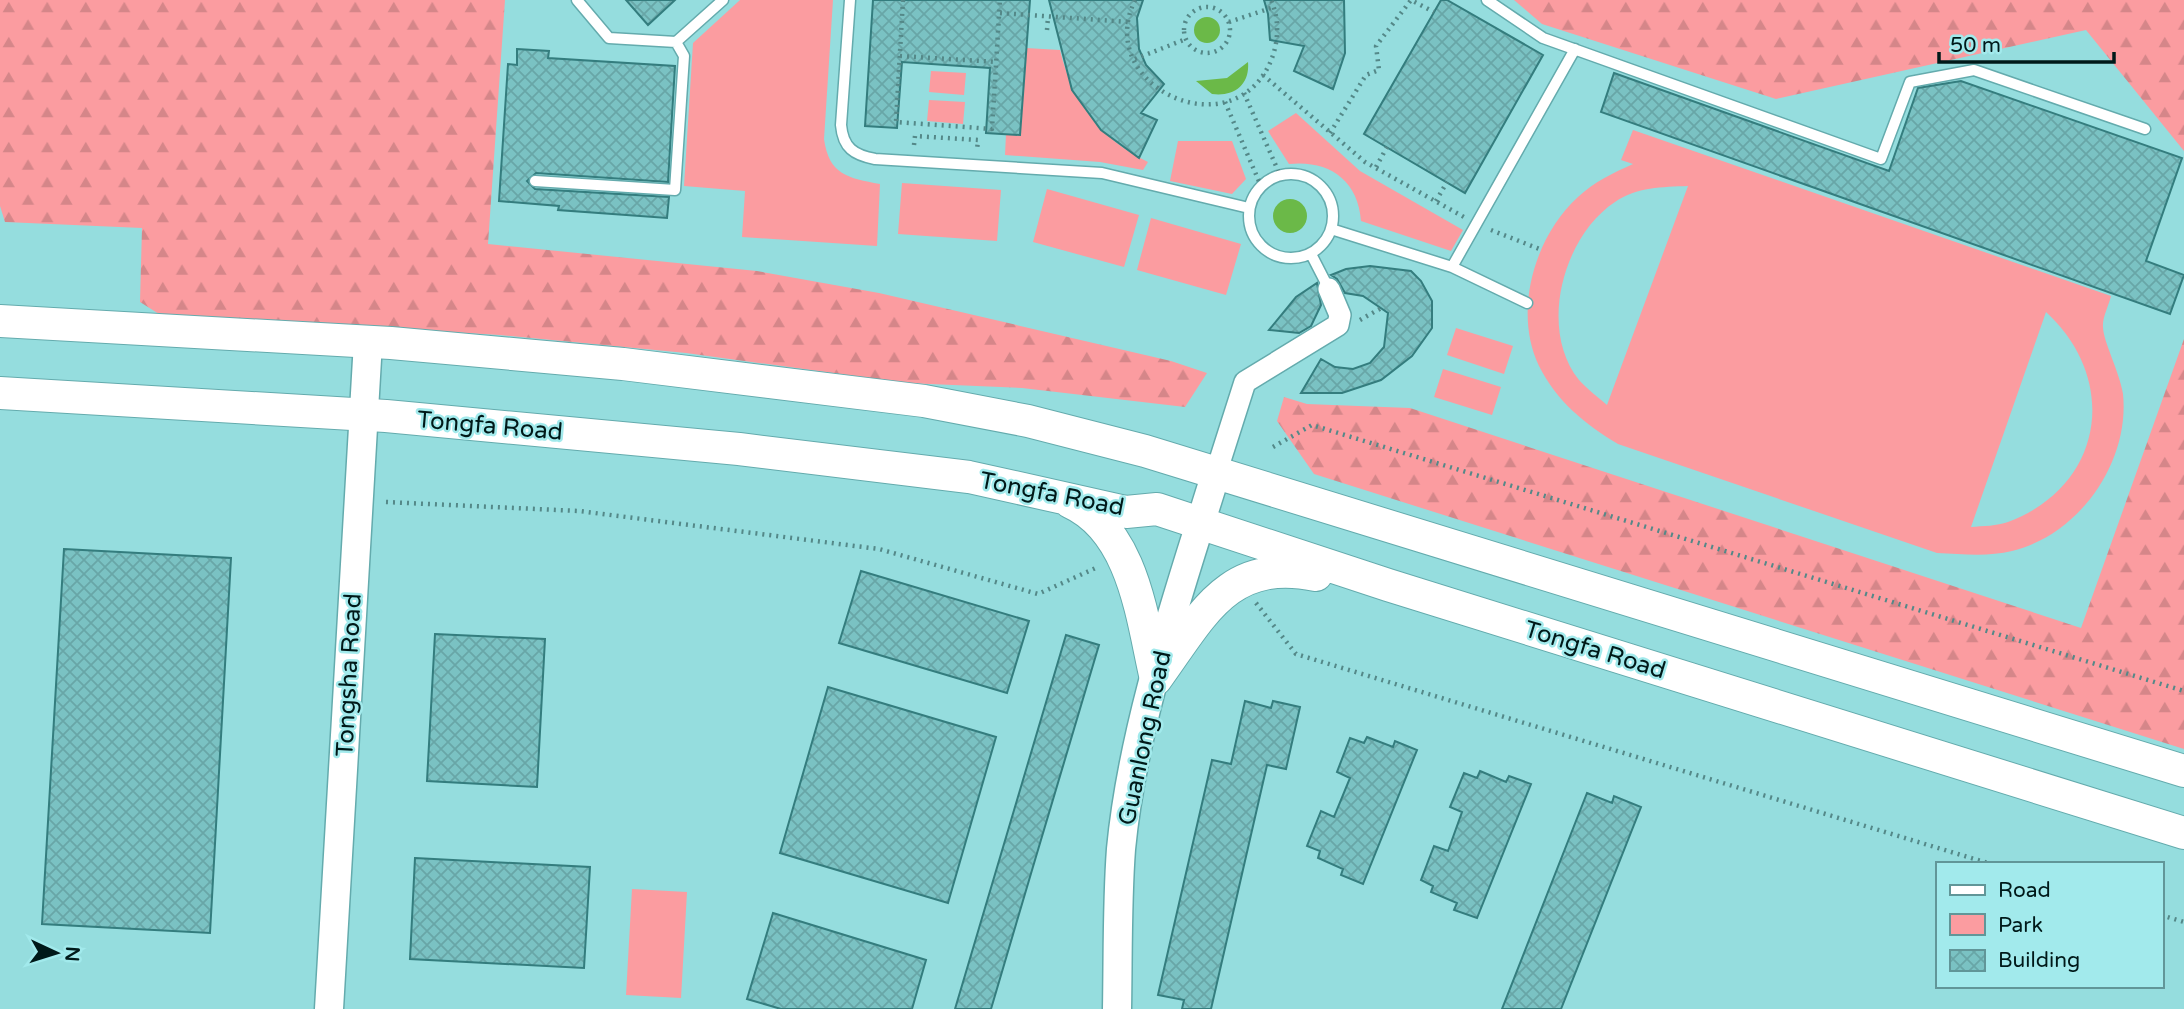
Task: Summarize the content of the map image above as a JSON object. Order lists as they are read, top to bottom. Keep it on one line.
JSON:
{"streets":{"main road":["Tongfa Road"],"street":["Tongsha Road","Guanlong Road"]},"crossings":[["Tongfa Road","Tongsha Road"],["Tongfa Road","Guanlong Road"]],"legend":["Road","Park","Building"],"scale_bar":"50 m","north":"right"}
